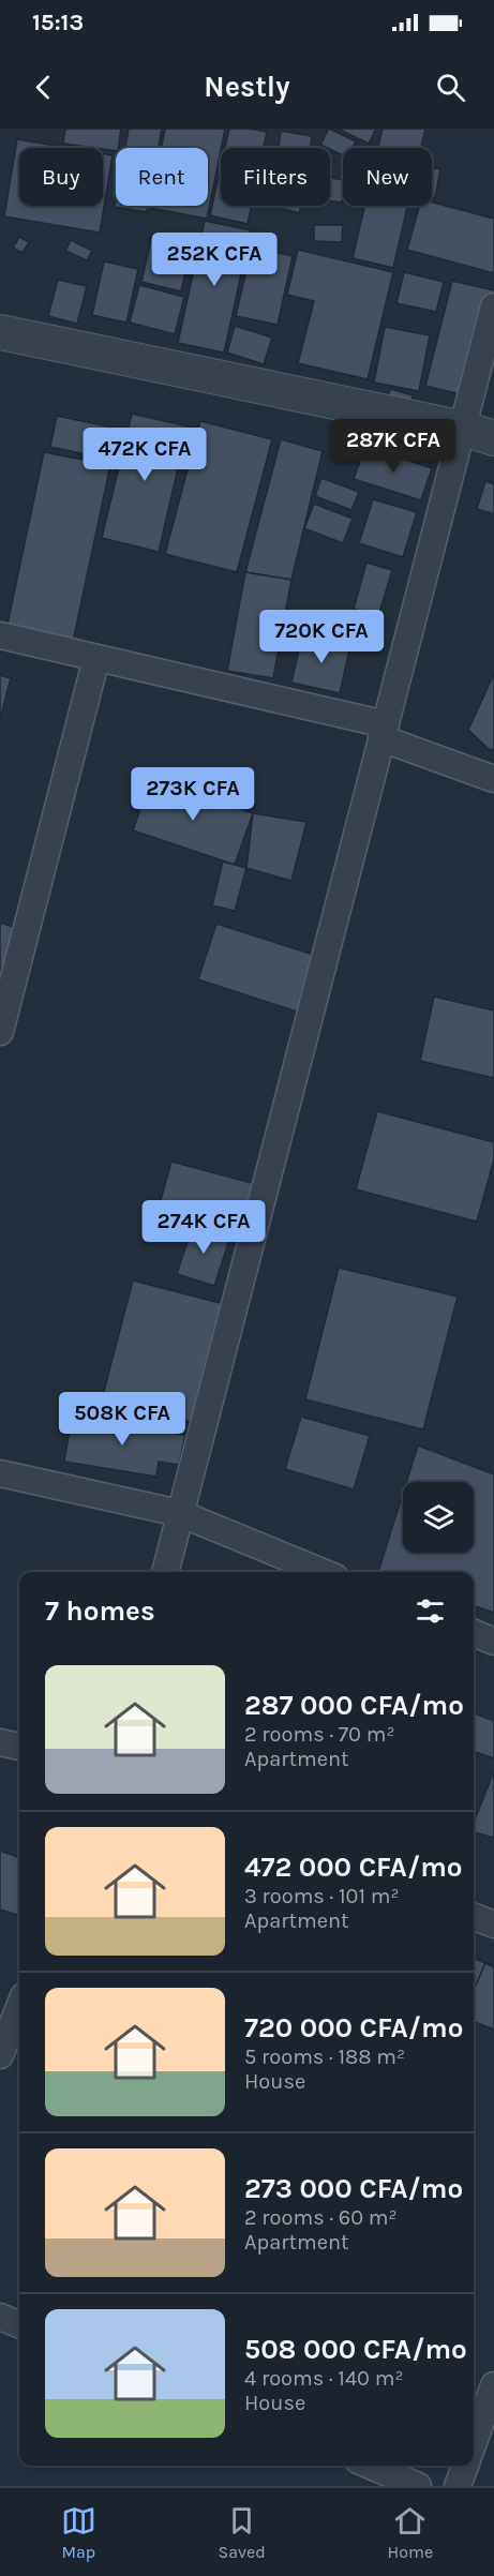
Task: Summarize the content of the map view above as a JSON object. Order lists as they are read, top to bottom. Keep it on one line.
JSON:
{"page":{"status":"15:13","header":"Nestly","chip":["Buy","Rent","Filters","New"],"price":["252K CFA","287K CFA","472K CFA","720K CFA","273K CFA","274K CFA","508K CFA"],"heading":"7 homes","list":[{"name":"287 000 CFA/mo","note":"2 rooms · 70 m² · Apartment"},{"name":"472 000 CFA/mo","note":"3 rooms · 101 m² · Apartment"},{"name":"720 000 CFA/mo","note":"5 rooms · 188 m² · House"},{"name":"273 000 CFA/mo","note":"2 rooms · 60 m² · Apartment"},{"name":"508 000 CFA/mo","note":"4 rooms · 140 m² · House"}],"tabs":["Map","Saved","Home"]}}
